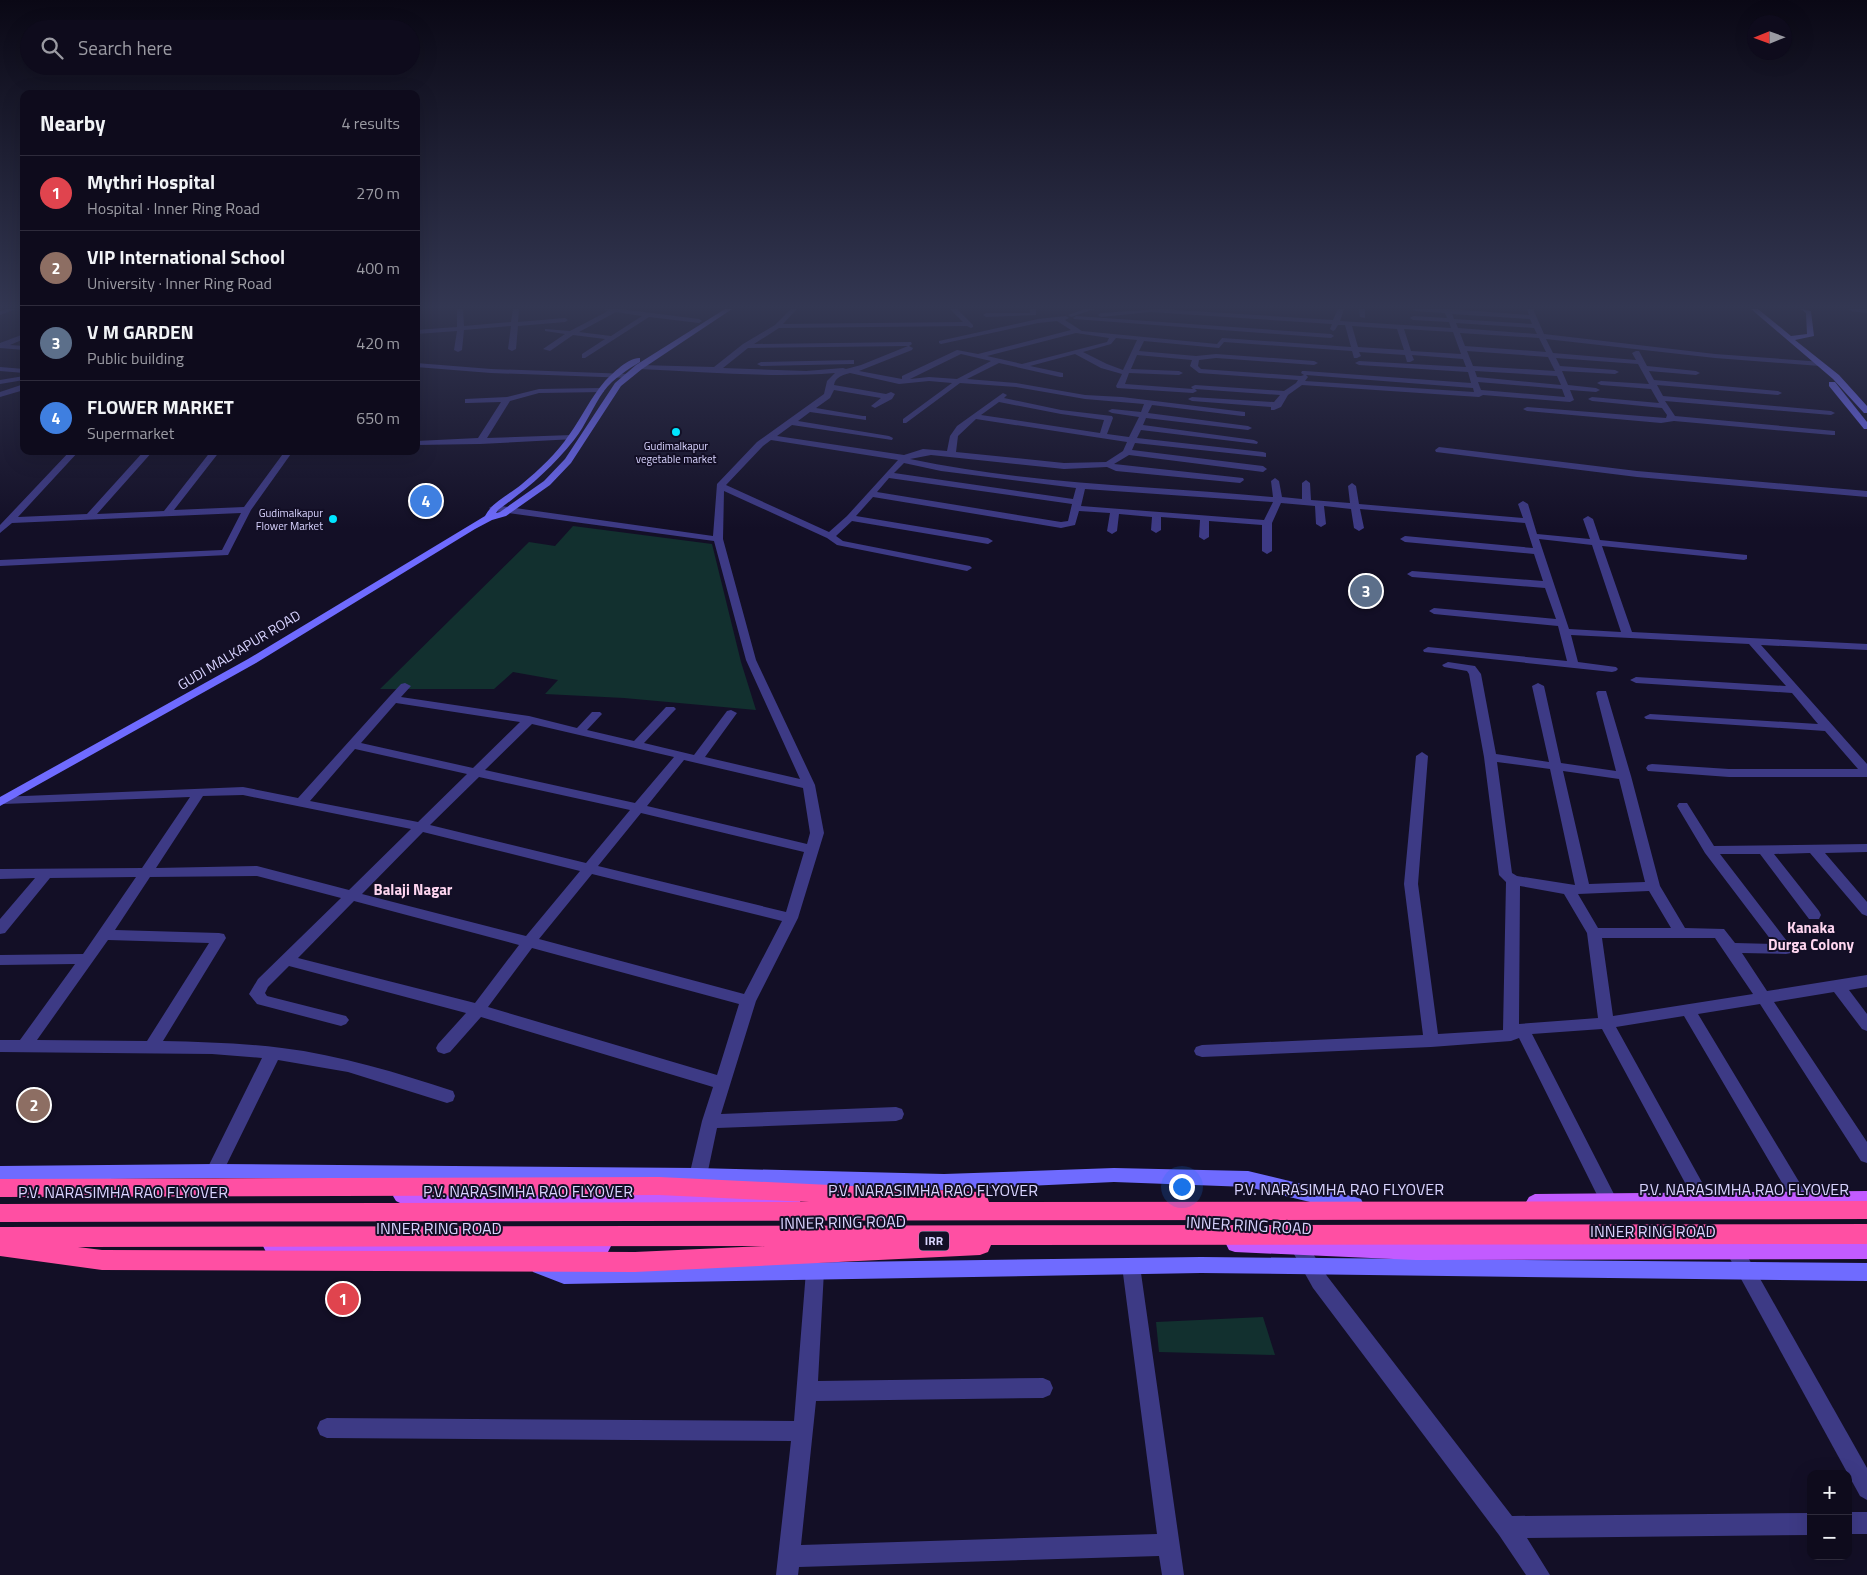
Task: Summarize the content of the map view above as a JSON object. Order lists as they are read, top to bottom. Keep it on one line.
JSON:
{"streets":{"highway":["P.V. NARASIMHA RAO FLYOVER"],"main road":["INNER RING ROAD","IRR"],"street":["GUDI MALKAPUR ROAD"]},"districts":["Balaji Nagar","Kanaka Durga Colony"],"places":["Gudimalkapur vegetable market","Gudimalkapur Flower Market"],"north":"left","page":{"search":"Search here","heading":["Nearby","4 results"],"list":[{"mark":"1","name":"Mythri Hospital","note":"Hospital · Inner Ring Road","value":"270 m"},{"mark":"2","name":"VIP International School","note":"University · Inner Ring Road","value":"400 m"},{"mark":"3","name":"V M GARDEN","note":"Public building","value":"420 m"},{"mark":"4","name":"FLOWER MARKET","note":"Supermarket","value":"650 m"}],"pins":["4","3","2","1"],"map_buttons":["+","−"]}}
